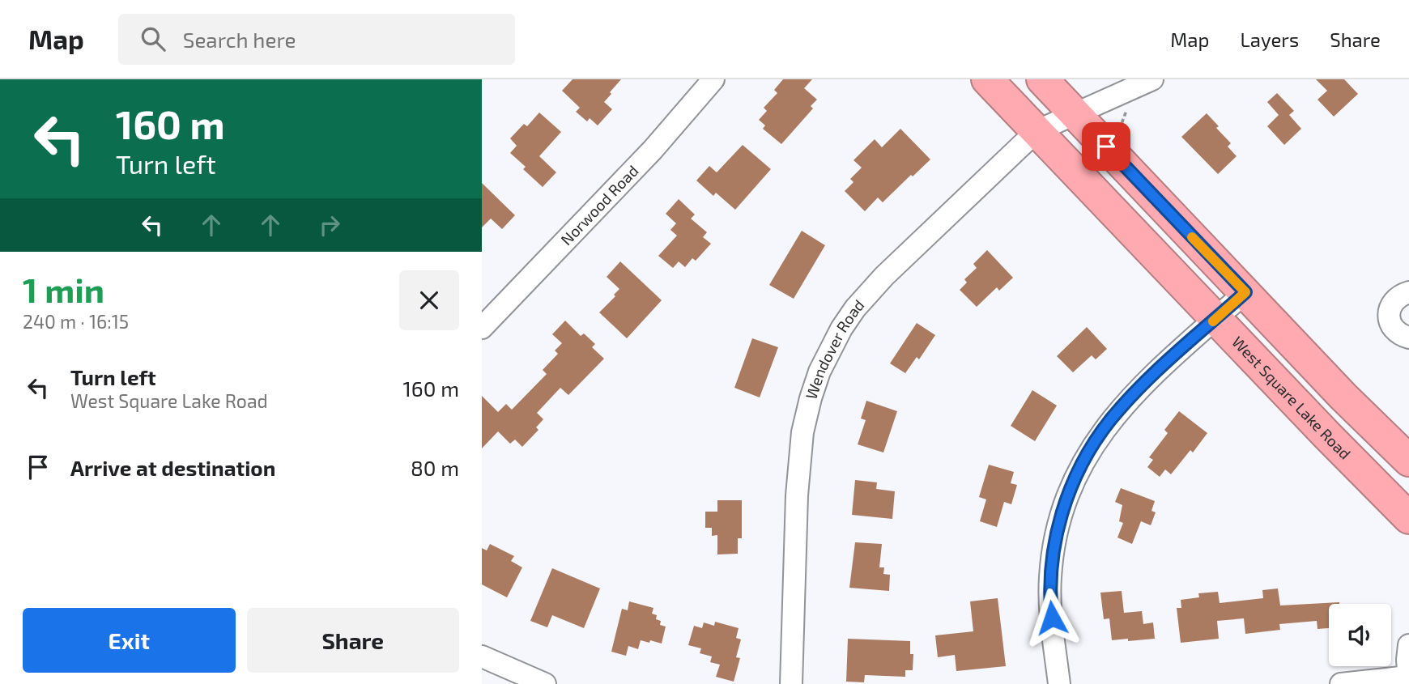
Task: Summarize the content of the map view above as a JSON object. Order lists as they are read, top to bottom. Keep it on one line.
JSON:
{"streets":{"highway":["West Square Lake Road"],"street":["Norwood Road","Wendover Road"]},"crossings":[["Wendover Road","West Square Lake Road"]],"page":{"header":"Map","search":"Search here","nav":["Map","Layers","Share"],"turn":["160 m","Turn left"],"heading":["1 min","240 m · 16:15"],"list":[{"name":"Turn left","note":"West Square Lake Road","value":"160 m"},{"name":"Arrive at destination","value":"80 m"}],"buttons":["Exit","Share"]}}
